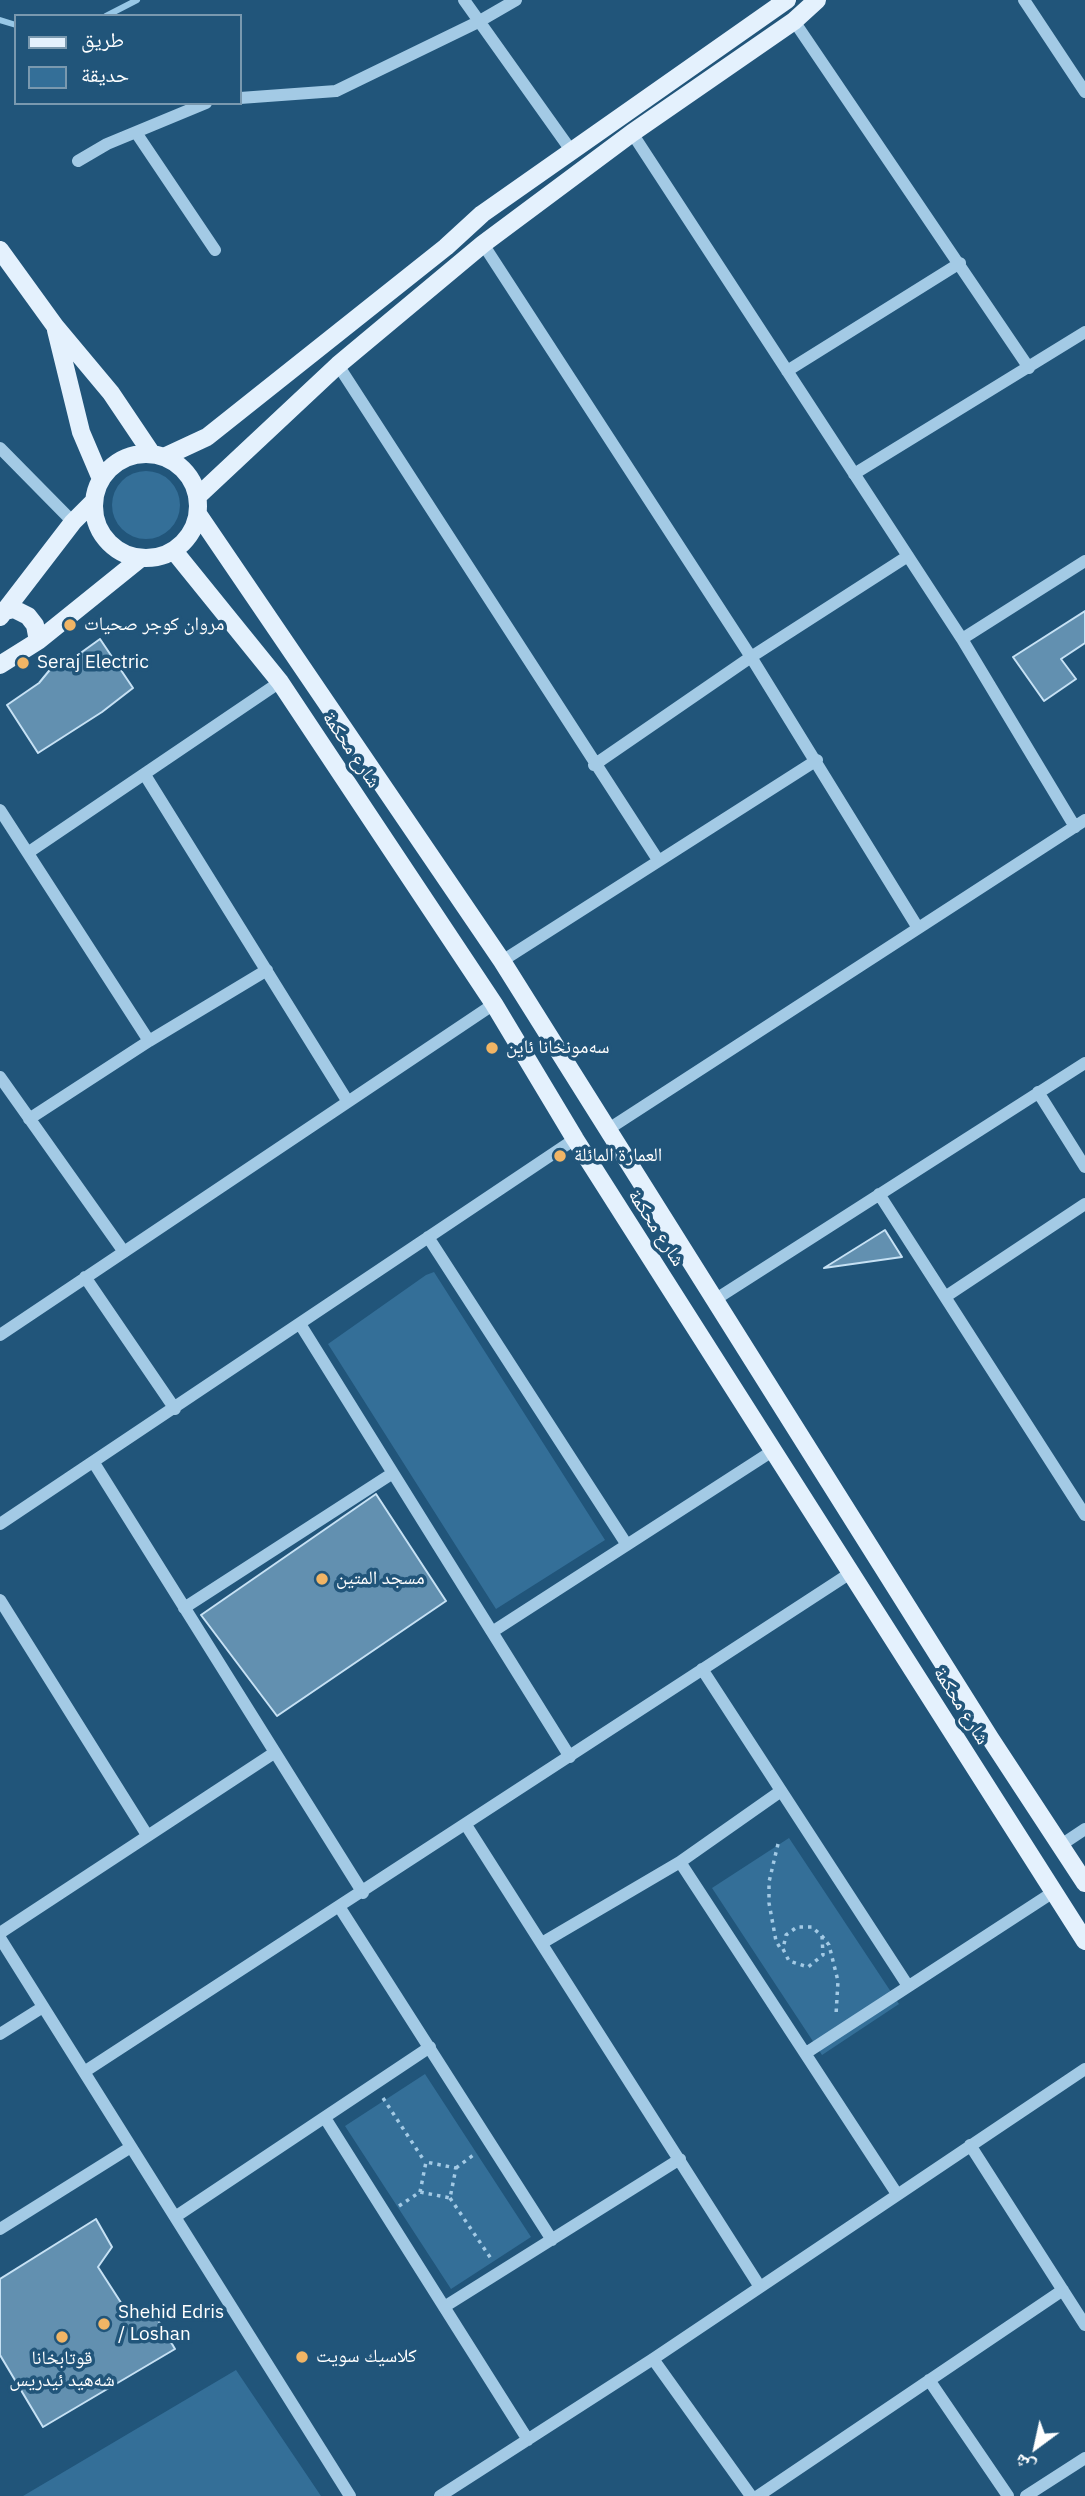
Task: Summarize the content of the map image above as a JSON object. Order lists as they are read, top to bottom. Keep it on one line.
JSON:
{"streets":{"main road":["شارع محكمة"]},"places":["مروان كوجر صحيات","Seraj Electric","سەمونخانا ئاین","العمارة المائلة","مسجد المتين","Shehid Edris / Loshan","قوتابخانا شەهید ئیدریس","كلاسيك سويت"],"legend":["طريق","حديقة"],"north":"bottom left"}
